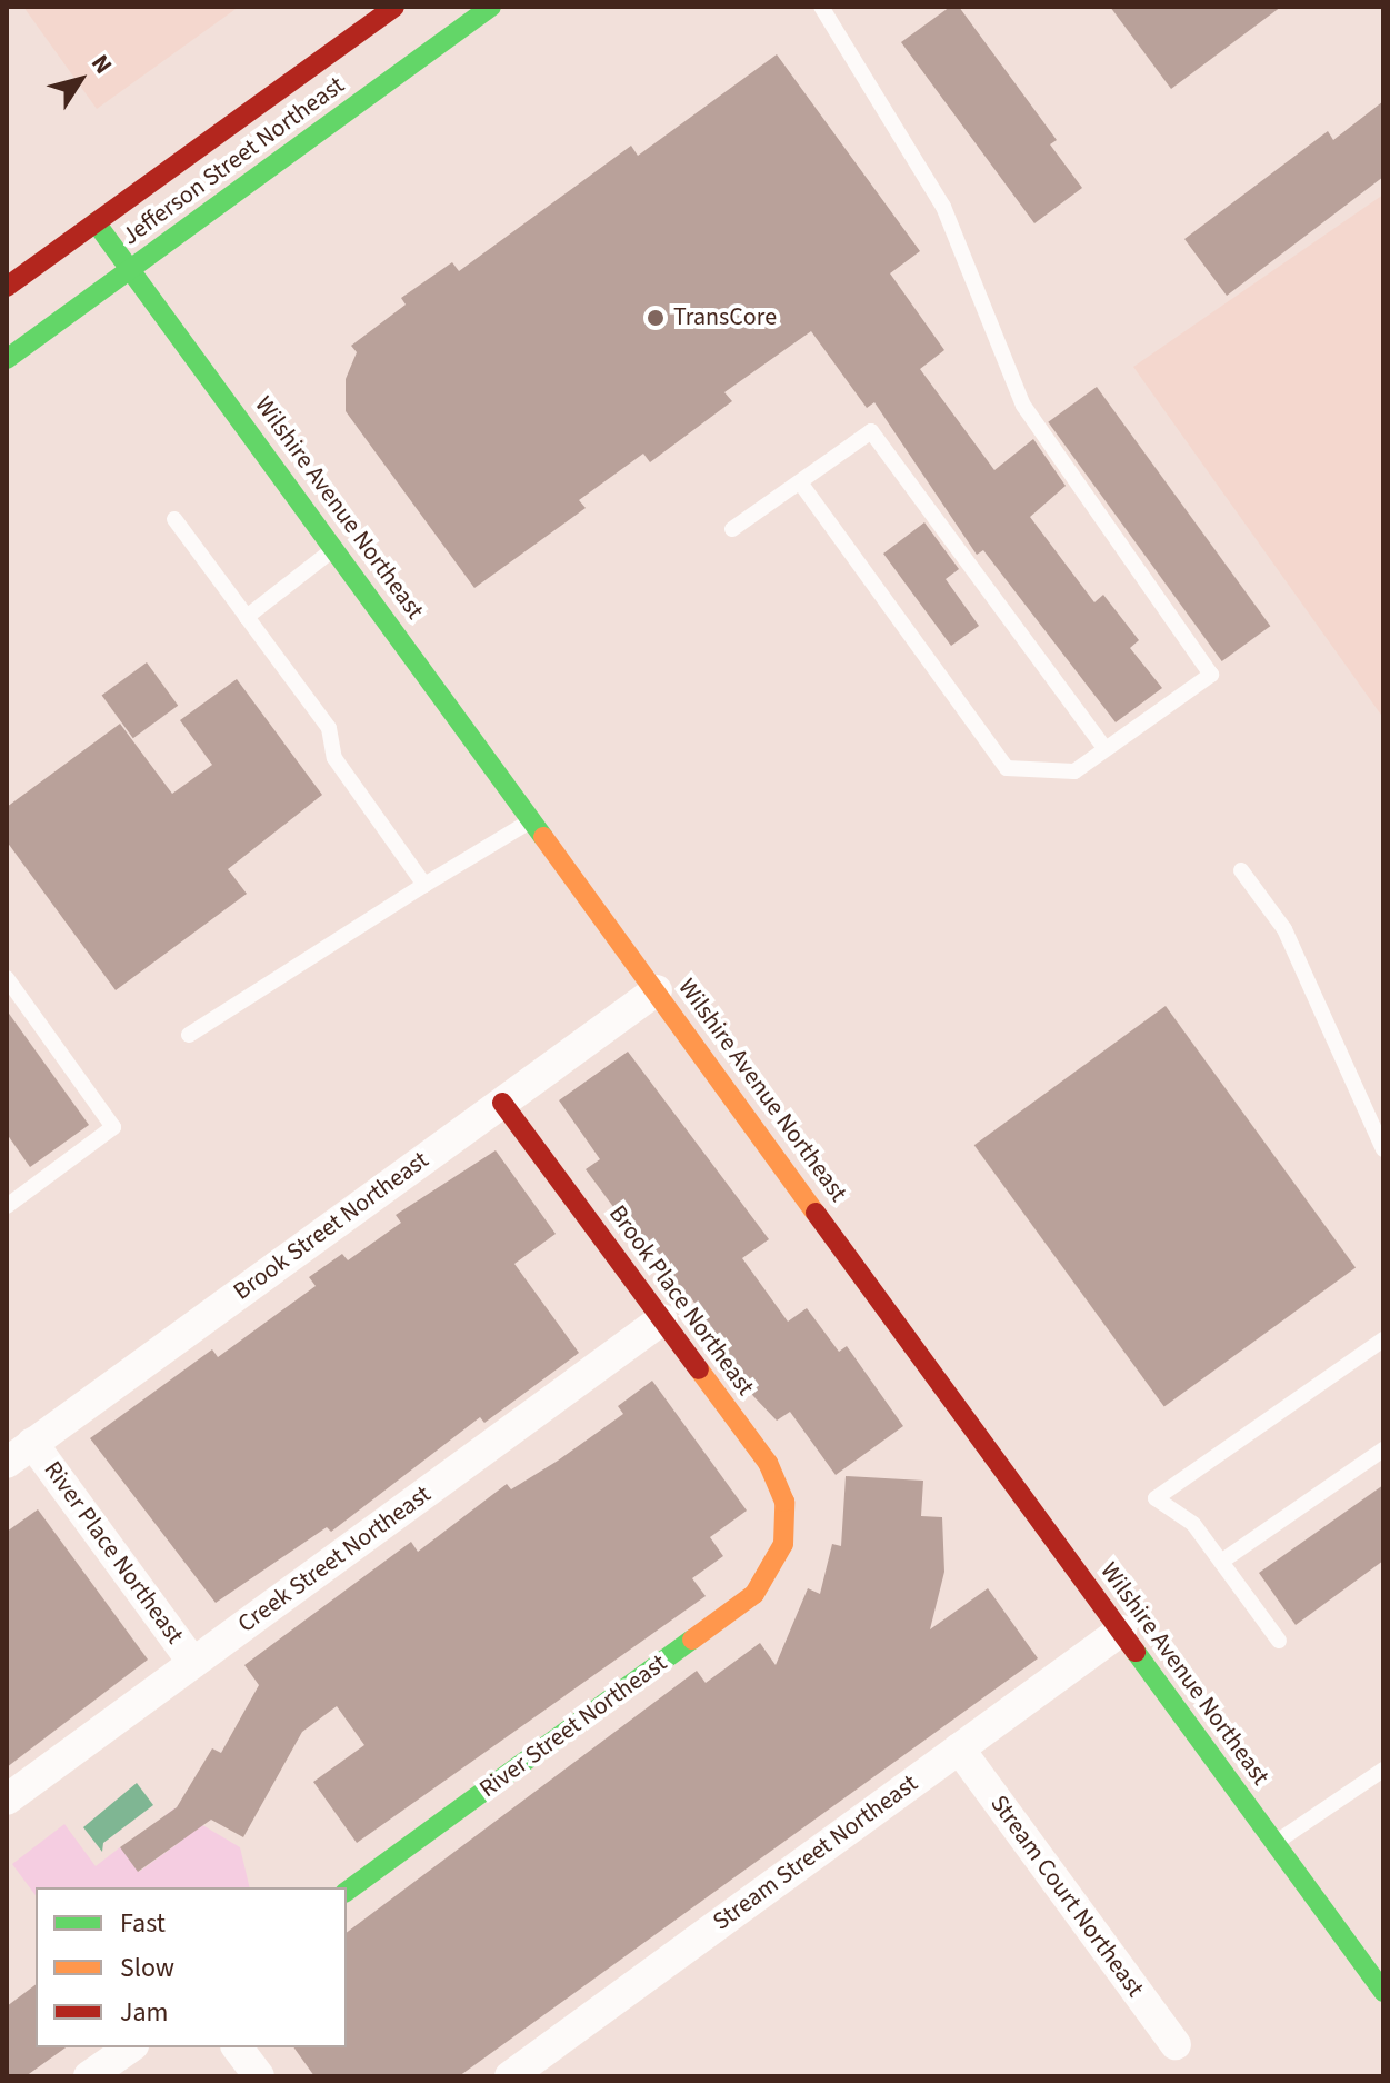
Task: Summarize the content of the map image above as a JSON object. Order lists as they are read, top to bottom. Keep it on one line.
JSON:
{"streets":{"street":["Jefferson Street Northeast","Wilshire Avenue Northeast","Brook Street Northeast","Brook Place Northeast","River Place Northeast","Creek Street Northeast","River Street Northeast","Stream Street Northeast","Stream Court Northeast"]},"crossings":[["Jefferson Street Northeast","Wilshire Avenue Northeast"],["Wilshire Avenue Northeast","Brook Street Northeast"],["Wilshire Avenue Northeast","Stream Street Northeast"],["Brook Street Northeast","Brook Place Northeast"],["Brook Street Northeast","River Place Northeast"],["Brook Place Northeast","Creek Street Northeast"],["Brook Place Northeast","River Street Northeast"],["River Place Northeast","Creek Street Northeast"],["Stream Street Northeast","Stream Court Northeast"]],"places":["TransCore"],"legend":["Fast","Slow","Jam"],"north":"top right"}
